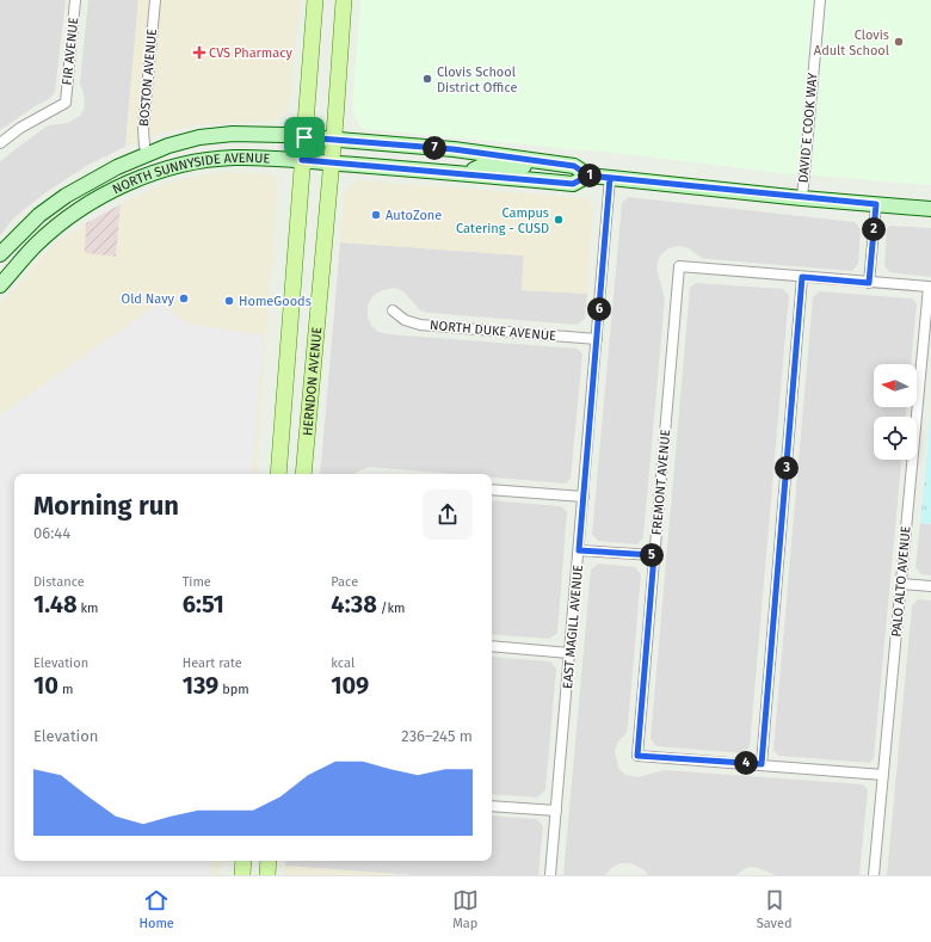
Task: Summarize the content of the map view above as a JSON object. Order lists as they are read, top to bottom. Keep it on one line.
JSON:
{"streets":{"main road":["NORTH SUNNYSIDE AVENUE","HERNDON AVENUE"],"street":["FIR AVENUE","BOSTON AVENUE","DAVID E COOK WAY","NORTH DUKE AVENUE","FREMONT AVENUE","PALO ALTO AVENUE","EAST MAGILL AVENUE"]},"crossings":[["BOSTON AVENUE","NORTH SUNNYSIDE AVENUE"],["DAVID E COOK WAY","NORTH SUNNYSIDE AVENUE"],["NORTH SUNNYSIDE AVENUE","HERNDON AVENUE"],["NORTH SUNNYSIDE AVENUE","EAST MAGILL AVENUE"],["NORTH DUKE AVENUE","EAST MAGILL AVENUE"]],"places":{"other":["Clovis Adult School","Clovis School District Office","AutoZone","Campus Catering - CUSD","Old Navy","HomeGoods"],"health":["CVS Pharmacy"]},"north":"left","page":{"pins":["7","1","2","6","3","5","4"],"heading":["Morning run","06:44"],"stats":[["Distance","1.48 km"],["Time","6:51"],["Pace","4:38 /km"],["Elevation","10 m"],["Heart rate","139 bpm"],["kcal","109"]],"chart":["Elevation","236–245 m"],"tabs":["Home","Map","Saved"]}}
